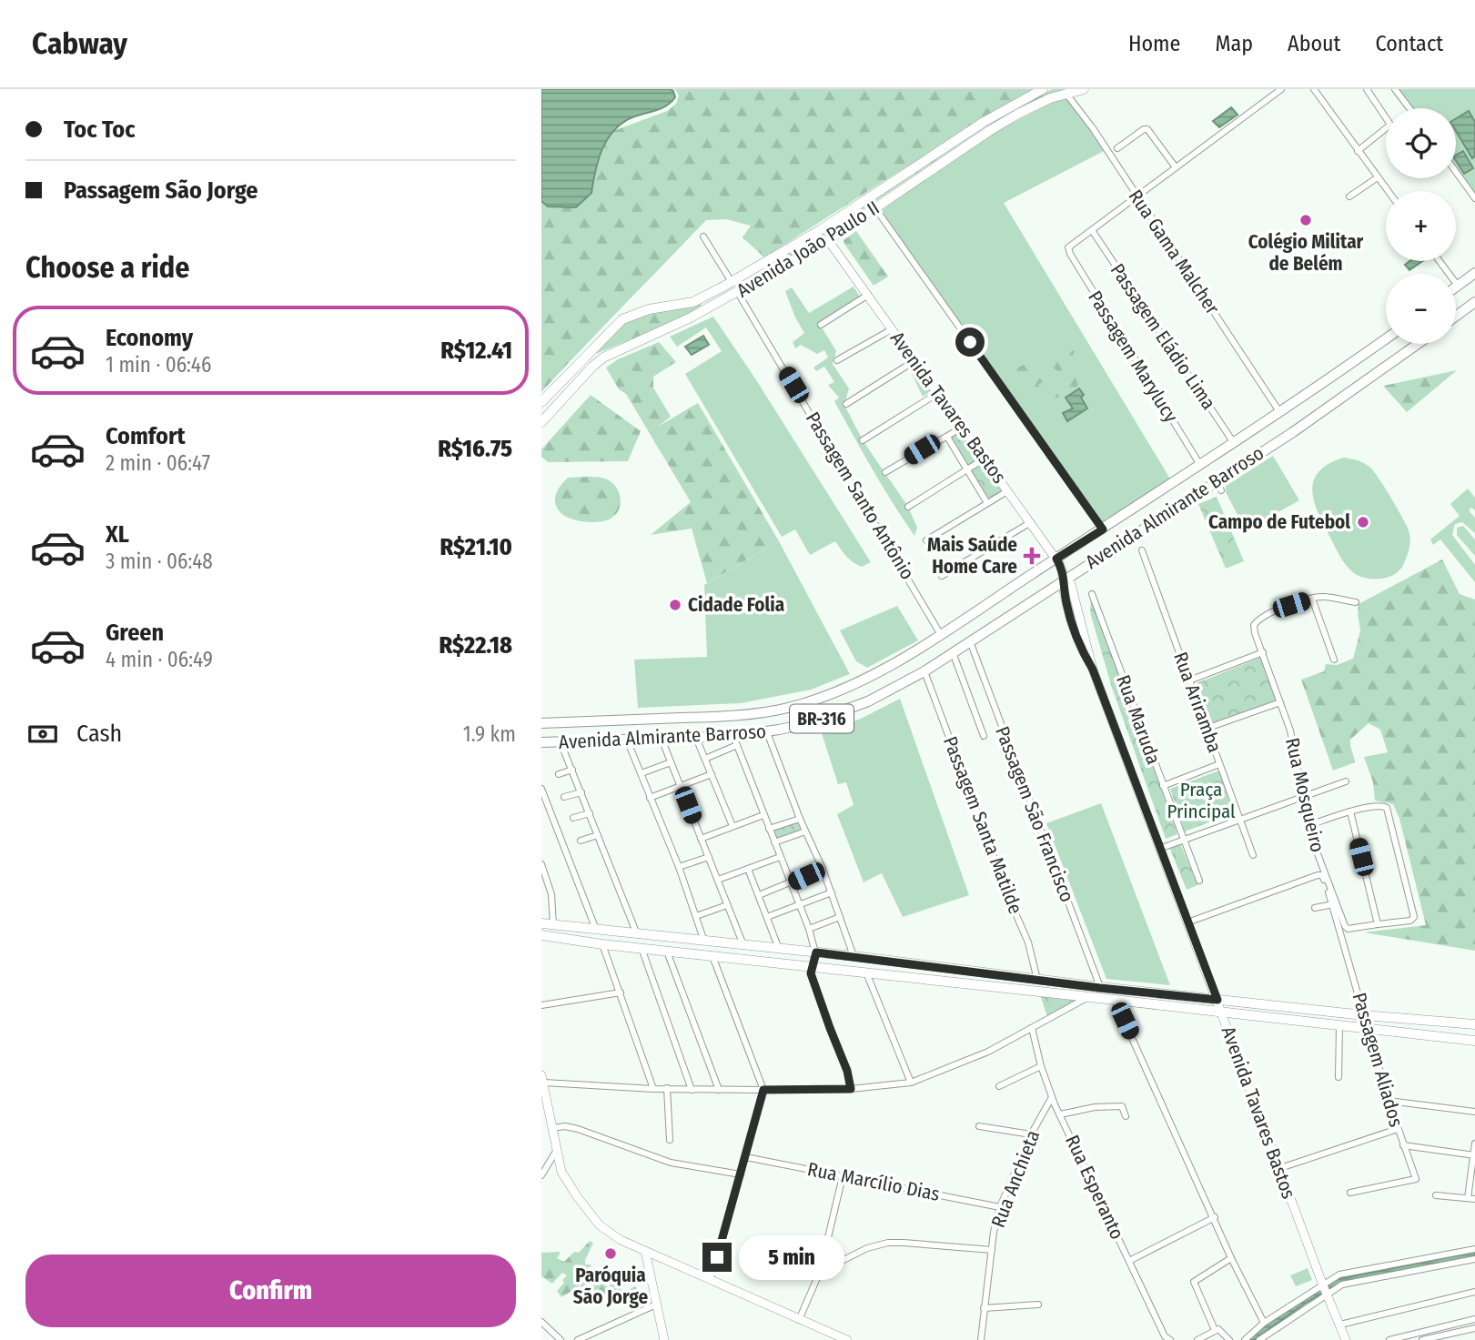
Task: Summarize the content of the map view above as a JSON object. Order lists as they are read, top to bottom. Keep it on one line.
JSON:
{"streets":{"highway":["Avenida Almirante Barroso","BR-316"],"main road":["Avenida João Paulo II","Avenida Tavares Bastos"],"street":["Rua Gama Malcher","Passagem Eládio Lima","Passagem Marylucy","Passagem Santo Antônio","Rua Ariramba","Rua Maruda","Rua Mosqueiro","Passagem São Francisco","Passagem Santa Matilde","Passagem Aliados","Rua Anchieta","Rua Marcílio Dias","Rua Esperanto"]},"crossings":[["Avenida João Paulo II","Rua Gama Malcher"],["Avenida João Paulo II","Avenida Tavares Bastos"],["Avenida João Paulo II","Passagem Santo Antônio"],["Rua Gama Malcher","Avenida Almirante Barroso"],["Passagem Eládio Lima","Passagem Marylucy"],["Passagem Eládio Lima","Avenida Almirante Barroso"],["Passagem Marylucy","Avenida Almirante Barroso"],["Avenida Tavares Bastos","Avenida Almirante Barroso"],["Avenida Tavares Bastos","Passagem Aliados"],["Passagem Santo Antônio","Avenida Almirante Barroso"],["Avenida Almirante Barroso","Passagem São Francisco"],["Avenida Almirante Barroso","Passagem Santa Matilde"],["Rua Anchieta","Rua Marcílio Dias"],["Rua Anchieta","Rua Esperanto"]],"parks":["Praça Principal"],"places":{"other":["Colégio Militar de Belém","Campo de Futebol","Cidade Folia","Paróquia São Jorge"],"health":["Mais Saúde Home Care"]},"page":{"header":"Cabway","nav":["Home","Map","About","Contact"],"banner":["Toc Toc","Passagem São Jorge"],"map_buttons":["+","−"],"heading":"Choose a ride","list":[{"name":"Economy","note":"1 min · 06:46","value":"R$12.41"},{"name":"Comfort","note":"2 min · 06:47","value":"R$16.75"},{"name":"XL","note":"3 min · 06:48","value":"R$21.10"},{"name":"Green","note":"4 min · 06:49","value":"R$22.18"}],"pay":["Cash","1.9 km"],"bubble":"5 min","buttons":"Confirm"}}
